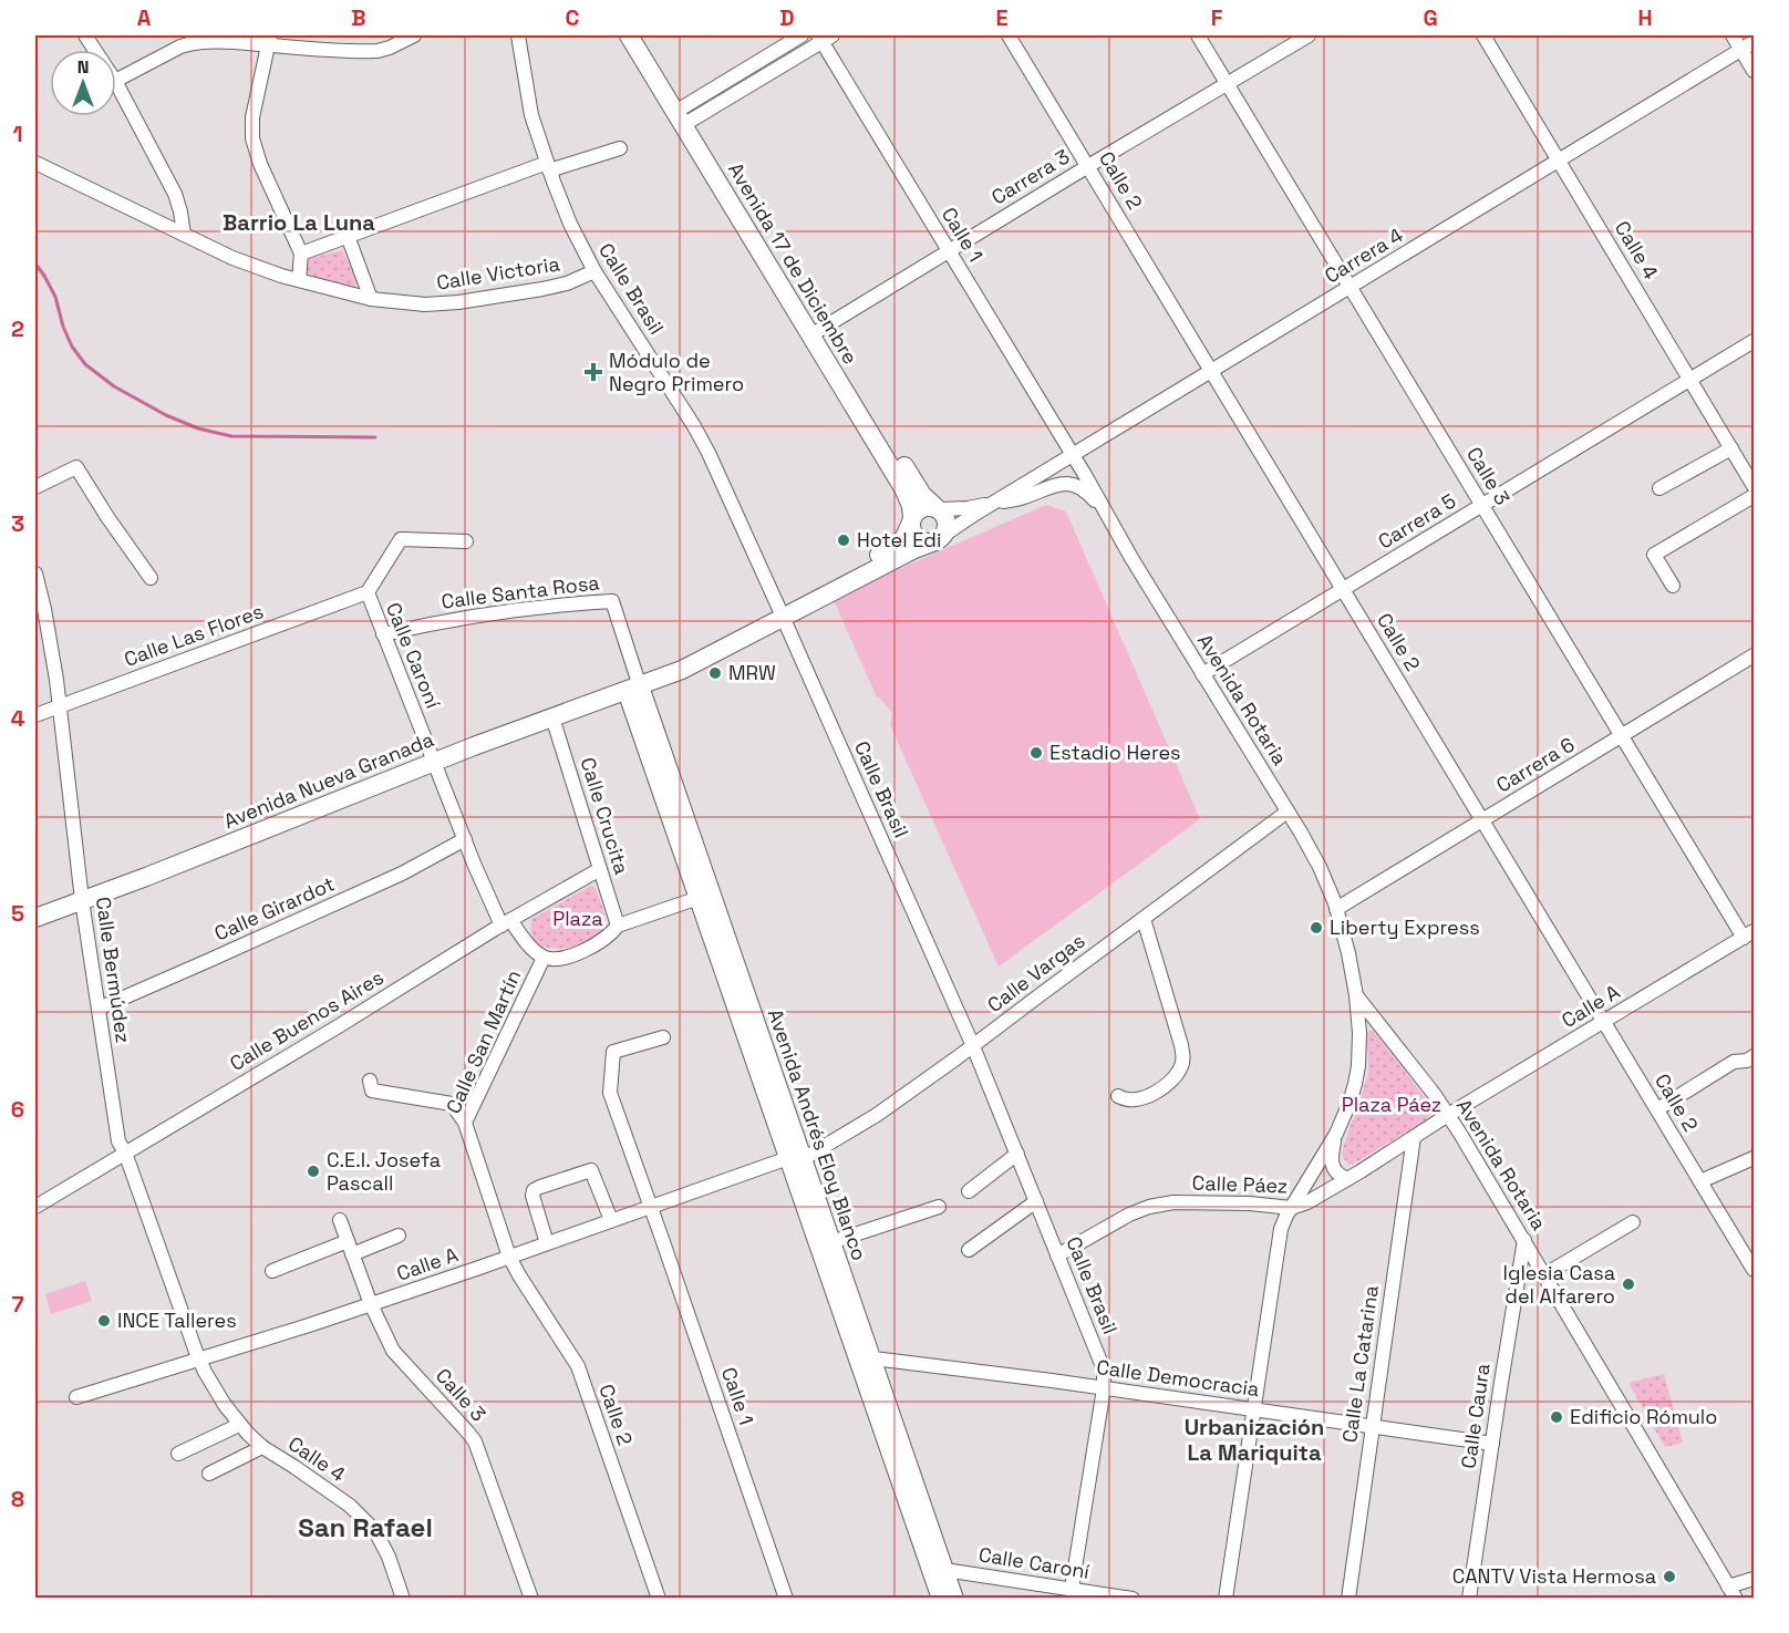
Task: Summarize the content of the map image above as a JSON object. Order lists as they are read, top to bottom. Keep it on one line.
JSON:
{"streets":{"street":["Carrera 3","Calle 2","Calle 1","Calle 4","Carrera 4","Avenida 17 de Diciembre","Calle Victoria","Calle Brasil","Calle 3","Carrera 5","Calle Santa Rosa","Calle Las Flores","Calle Caroní","Avenida Rotaria","Carrera 6","Avenida Nueva Granada","Calle Crucita","Calle Girardot","Calle Bermúdez","Calle Vargas","Calle A","Calle Buenos Aires","Calle San Martín","Avenida Andrés Eloy Blanco","Calle Páez","Calle La Catarina","Calle Democracia","Calle Caura"]},"crossings":[["Carrera 3","Calle 2"],["Carrera 3","Calle 1"],["Carrera 3","Avenida 17 de Diciembre"],["Carrera 3","Calle 3"],["Calle 2","Carrera 4"],["Calle 2","Carrera 5"],["Calle 2","Carrera 6"],["Calle 2","Calle A"],["Calle 2","Calle San Martín"],["Calle 1","Carrera 4"],["Calle 1","Avenida Rotaria"],["Calle 1","Calle A"],["Calle 4","Carrera 4"],["Calle 4","Carrera 5"],["Calle 4","Calle Bermúdez"],["Calle 4","Calle A"],["Carrera 4","Avenida 17 de Diciembre"],["Carrera 4","Calle 3"],["Carrera 4","Avenida Rotaria"],["Carrera 4","Avenida Nueva Granada"],["Avenida 17 de Diciembre","Avenida Nueva Granada"],["Calle Victoria","Calle Brasil"],["Calle Brasil","Calle Caroní"],["Calle Brasil","Avenida Nueva Granada"],["Calle Brasil","Calle Vargas"],["Calle Brasil","Calle Páez"],["Calle Brasil","Calle Democracia"],["Calle 3","Carrera 5"],["Calle 3","Carrera 6"],["Calle 3","Calle A"],["Carrera 5","Avenida Rotaria"],["Calle Santa Rosa","Calle Caroní"],["Calle Santa Rosa","Avenida Nueva Granada"],["Calle Santa Rosa","Avenida Andrés Eloy Blanco"],["Calle Las Flores","Calle Caroní"],["Calle Las Flores","Calle Bermúdez"],["Calle Caroní","Avenida Nueva Granada"],["Calle Caroní","Calle Girardot"],["Calle Caroní","Calle Buenos Aires"],["Calle Caroní","Calle San Martín"],["Calle Caroní","Avenida Andrés Eloy Blanco"],["Avenida Rotaria","Carrera 6"],["Avenida Rotaria","Calle Vargas"],["Avenida Rotaria","Calle A"],["Avenida Rotaria","Calle Páez"],["Avenida Rotaria","Calle Caura"],["Avenida Nueva Granada","Calle Crucita"],["Avenida Nueva Granada","Calle Bermúdez"],["Avenida Nueva Granada","Avenida Andrés Eloy Blanco"],["Calle Crucita","Calle Buenos Aires"],["Calle Crucita","Calle San Martín"],["Calle Girardot","Calle Bermúdez"],["Calle Bermúdez","Calle A"],["Calle Bermúdez","Calle Buenos Aires"],["Calle Vargas","Calle A"],["Calle Vargas","Avenida Andrés Eloy Blanco"],["Calle A","Calle San Martín"],["Calle A","Avenida Andrés Eloy Blanco"],["Calle A","Calle Páez"],["Calle Buenos Aires","Calle San Martín"],["Calle San Martín","Avenida Andrés Eloy Blanco"],["Avenida Andrés Eloy Blanco","Calle Democracia"],["Calle Páez","Calle La Catarina"],["Calle La Catarina","Calle Democracia"],["Calle Democracia","Calle Caura"]],"districts":["Barrio La Luna","Urbanización La Mariquita","San Rafael"],"parks":["Plaza","Plaza Páez"],"places":{"health":["Módulo de Negro Primero"],"other":["Hotel Edi","MRW","Estadio Heres","Liberty Express","C.E.I. Josefa Pascall","Iglesia Casa del Alfarero","INCE Talleres","Edificio Rómulo","CANTV Vista Hermosa"]},"north":"top","grid":{"columns":["A","B","C","D","E","F","G","H"],"rows":["1","2","3","4","5","6","7","8"]}}
